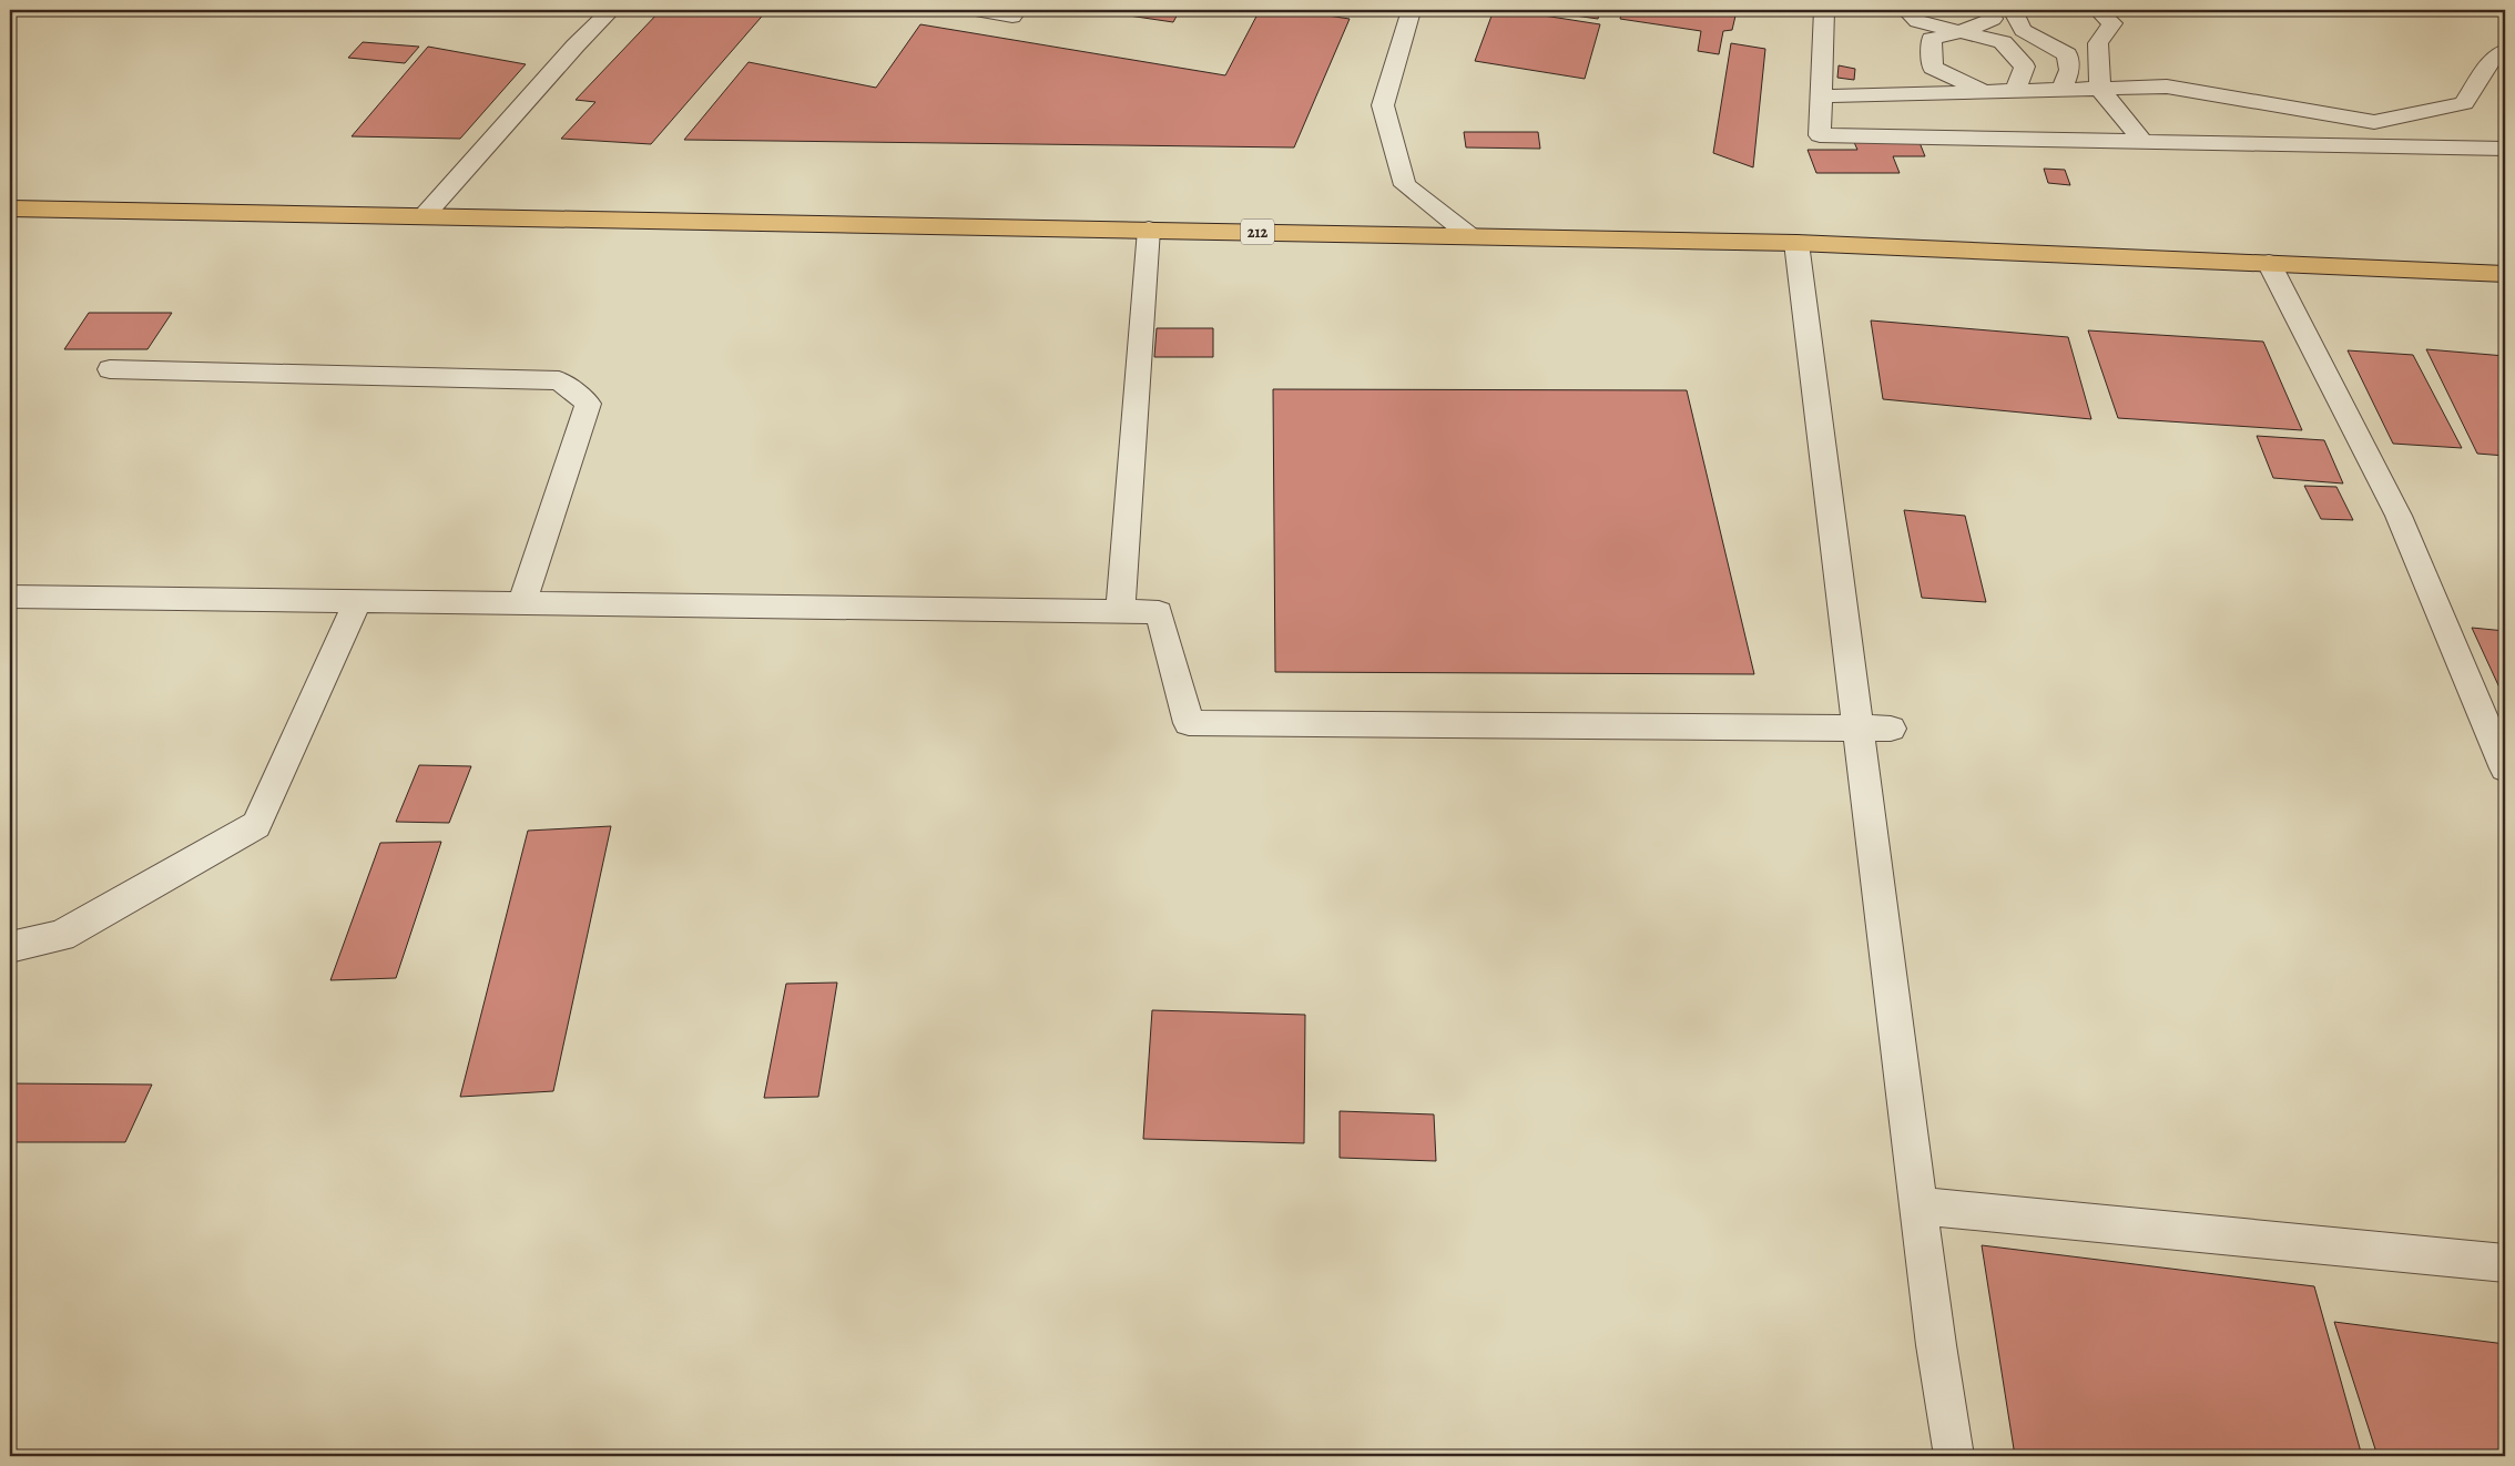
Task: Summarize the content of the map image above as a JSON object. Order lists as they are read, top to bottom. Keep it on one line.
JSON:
{"streets":{"main road":["212"]}}
